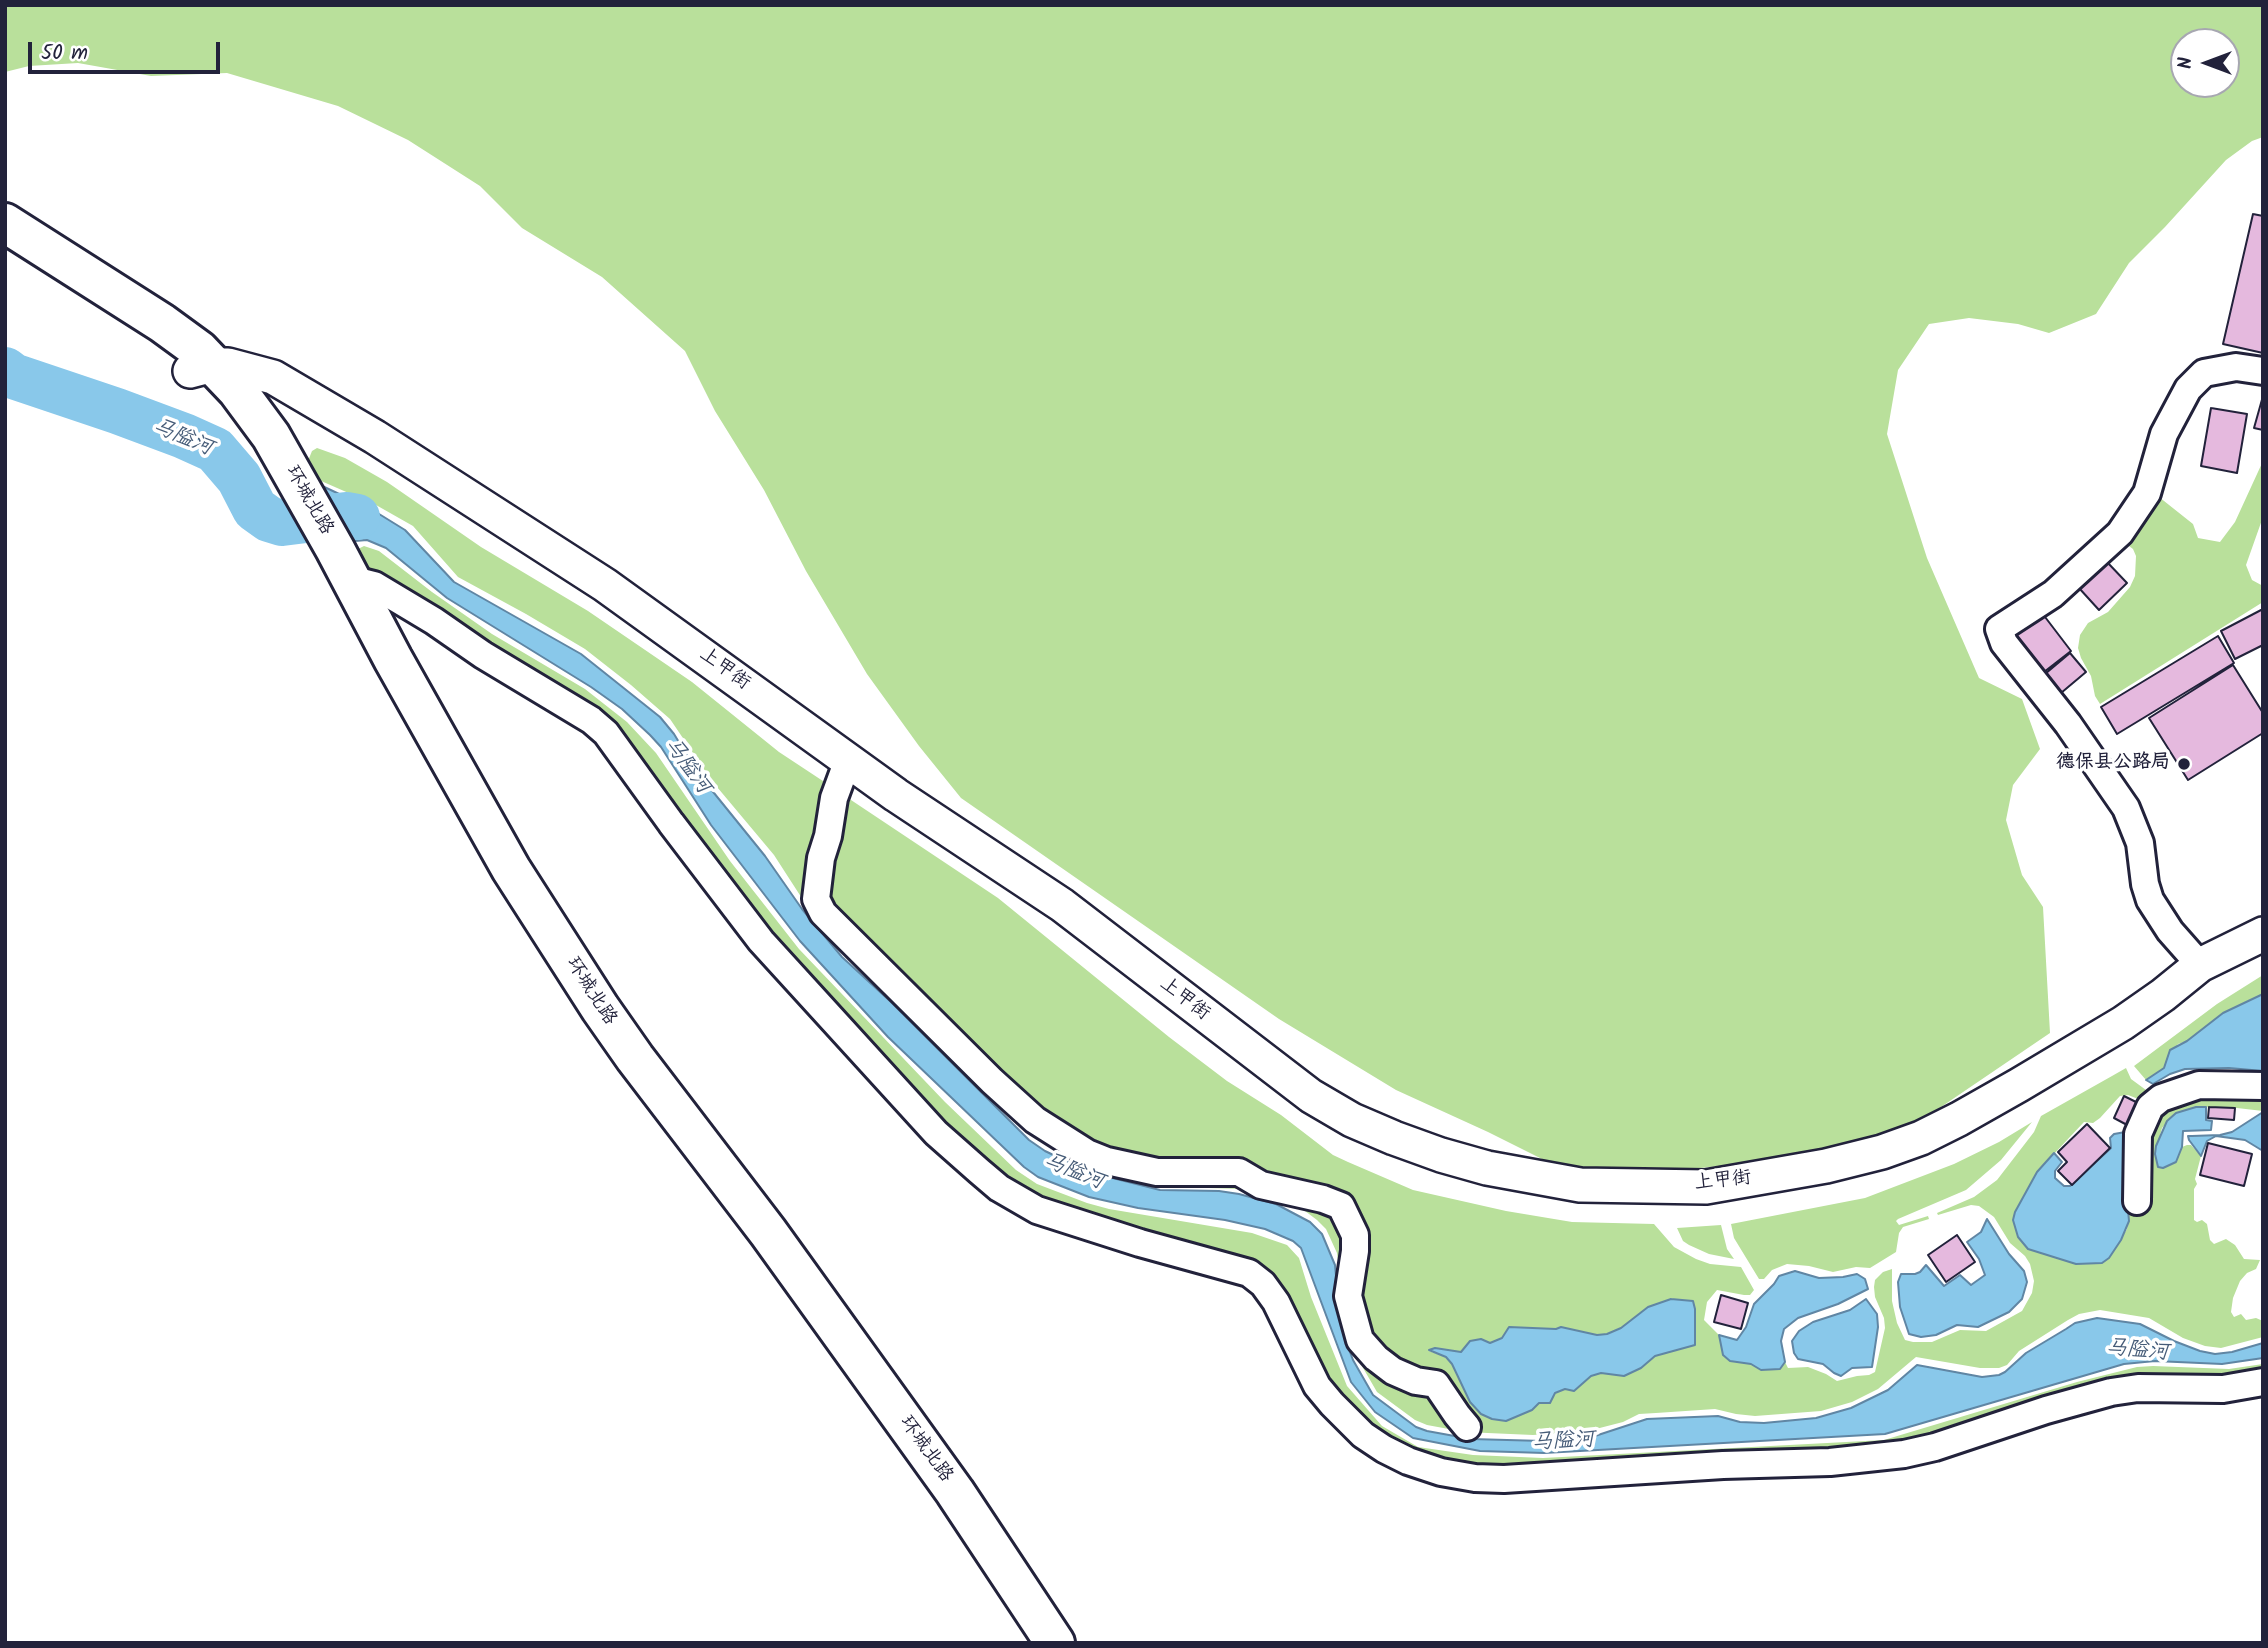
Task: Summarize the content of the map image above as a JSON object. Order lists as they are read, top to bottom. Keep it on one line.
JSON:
{"streets":{"main road":["环城北路"],"street":["上甲街"]},"crossings":[["环城北路","上甲街"]],"water":["马隘河"],"places":["德保县公路局"],"scale_bar":"50 m","north":"left"}
